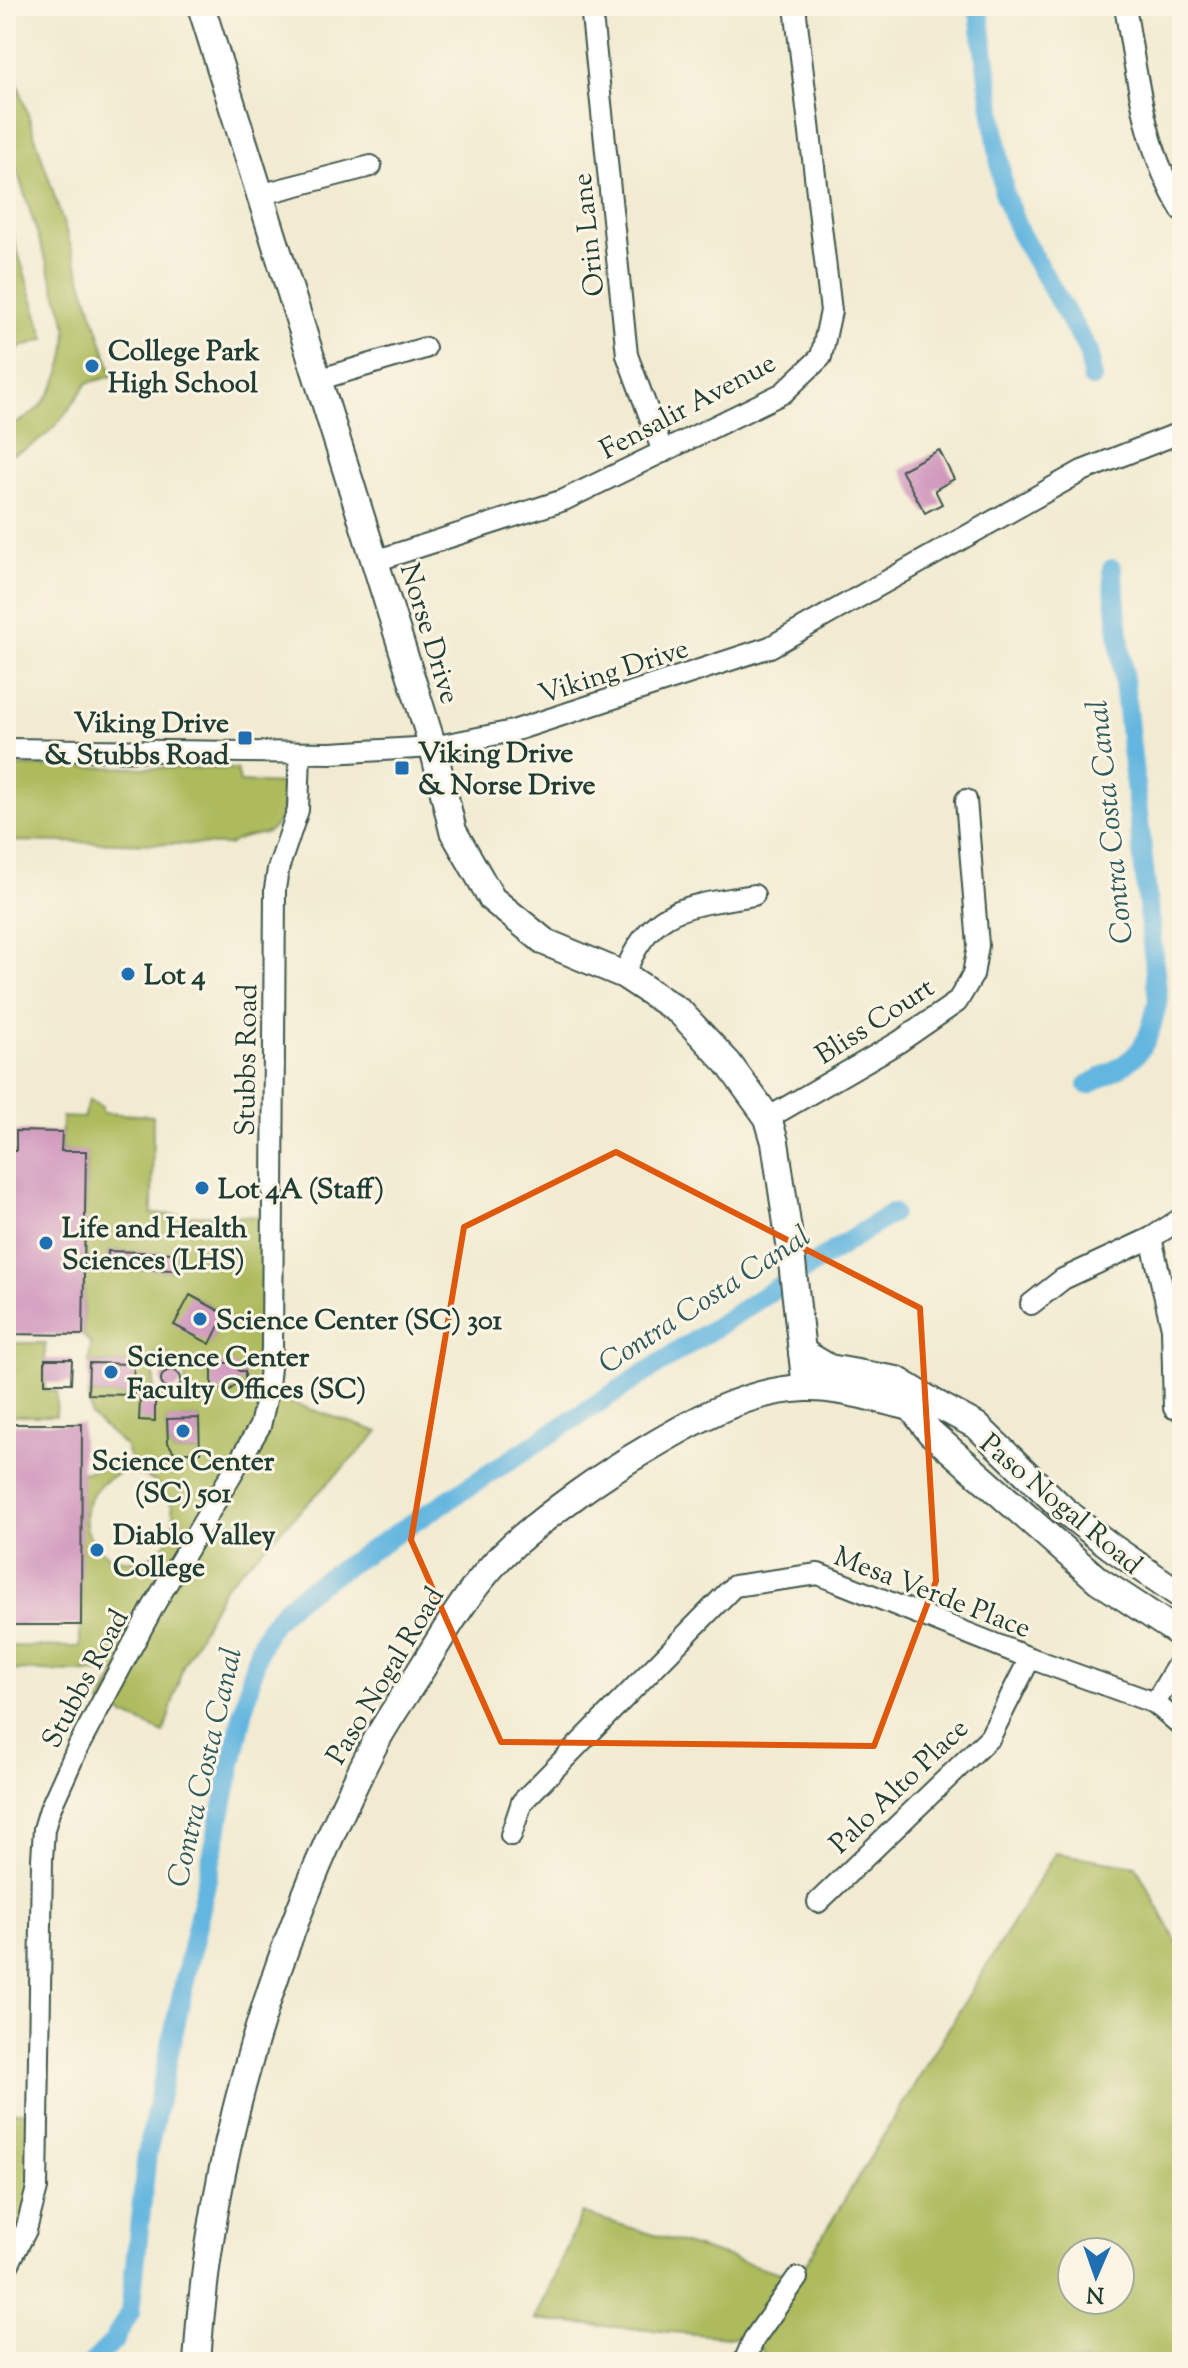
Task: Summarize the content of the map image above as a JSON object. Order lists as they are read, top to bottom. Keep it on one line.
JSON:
{"streets":{"street":["Orin Lane","Fensalir Avenue","Norse Drive","Viking Drive","Bliss Court","Stubbs Road","Paso Nogal Road","Mesa Verde Place","Palo Alto Place"]},"crossings":[["Orin Lane","Fensalir Avenue"],["Fensalir Avenue","Norse Drive"],["Norse Drive","Viking Drive"],["Norse Drive","Bliss Court"],["Norse Drive","Paso Nogal Road"],["Viking Drive","Stubbs Road"],["Mesa Verde Place","Palo Alto Place"]],"water":["Contra Costa Canal"],"places":{"other":["College Park High School","Lot 4","Lot 4A (Staff)","Life and Health Sciences (LHS)","Science Center (SC) 301","Science Center Faculty Offices (SC)","Science Center (SC) 501","Diablo Valley College"],"transit":["Viking Drive & Stubbs Road","Viking Drive & Norse Drive"]},"north":"bottom"}
